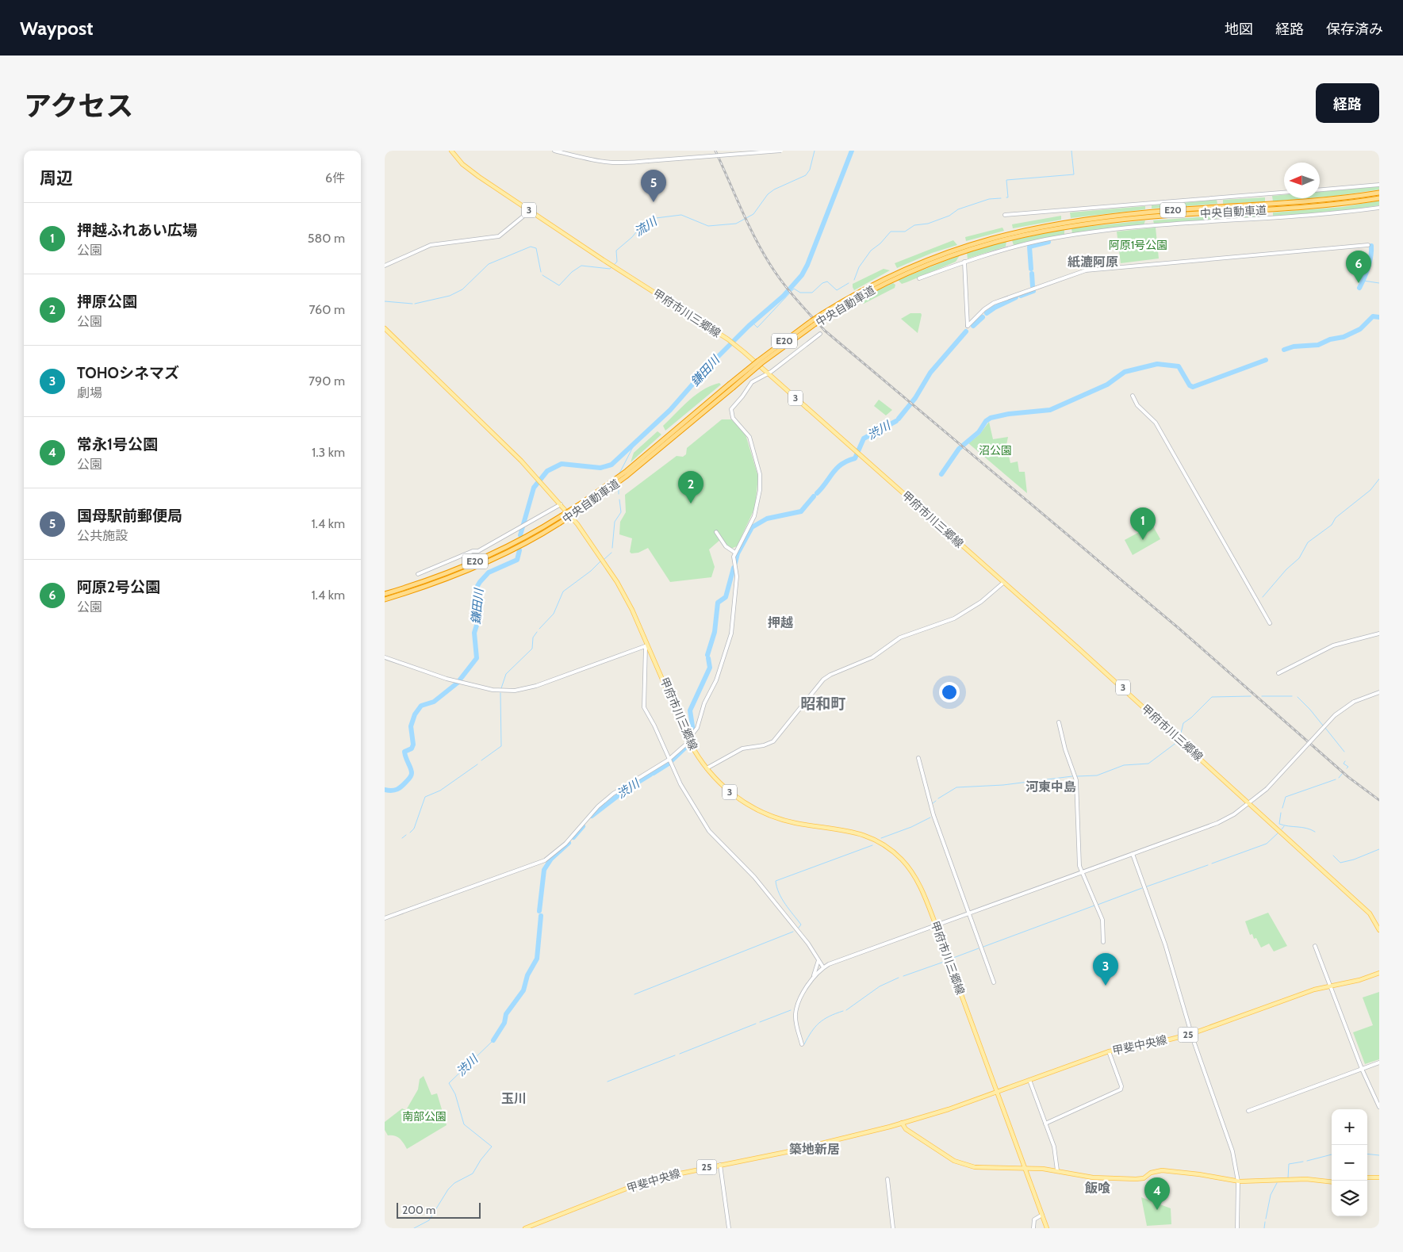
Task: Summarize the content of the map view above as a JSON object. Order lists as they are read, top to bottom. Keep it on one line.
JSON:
{"streets":{"highway":["E20","中央自動車道"],"main road":["3","甲府市川三郷線","25","甲斐中央線"]},"crossings":[["甲府市川三郷線","甲斐中央線"]],"districts":["紙漉阿原","押越","昭和町","河東中島","玉川","築地新居","飯喰"],"water":["流川","鎌田川","渋川"],"parks":["阿原1号公園","沼公園","南部公園"],"scale_bar":"200 m","north":"left","page":{"header":"Waypost","nav":["地図","経路","保存済み"],"title":"アクセス","buttons":"経路","heading":["周辺","6件"],"pins":["5","6","2","1","3","4"],"list":[{"mark":"1","name":"押越ふれあい広場","note":"公園","value":"580 m"},{"mark":"2","name":"押原公園","note":"公園","value":"760 m"},{"mark":"3","name":"TOHOシネマズ","note":"劇場","value":"790 m"},{"mark":"4","name":"常永1号公園","note":"公園","value":"1.3 km"},{"mark":"5","name":"国母駅前郵便局","note":"公共施設","value":"1.4 km"},{"mark":"6","name":"阿原2号公園","note":"公園","value":"1.4 km"}],"map_buttons":["+","−"],"scale":"200 m"}}
